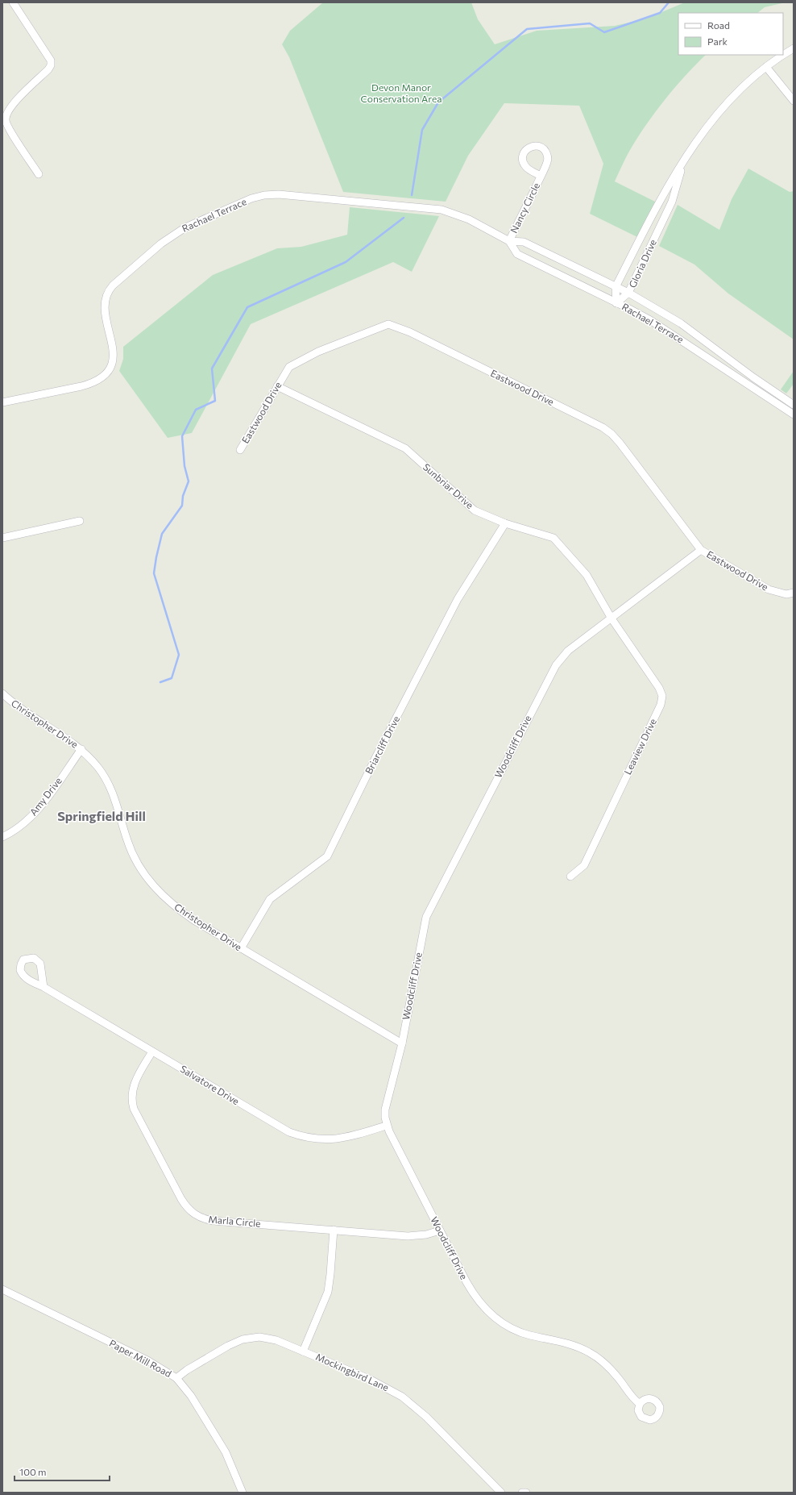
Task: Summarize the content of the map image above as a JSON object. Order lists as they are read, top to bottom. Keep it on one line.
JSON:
{"streets":{"street":["Nancy Circle","Rachael Terrace","Gloria Drive","Eastwood Drive","Sunbriar Drive","Christopher Drive","Briarcliff Drive","Woodcliff Drive","Leaview Drive","Amy Drive","Salvatore Drive","Marla Circle","Paper Mill Road","Mockingbird Lane"]},"crossings":[["Nancy Circle","Rachael Terrace"],["Rachael Terrace","Gloria Drive"],["Eastwood Drive","Sunbriar Drive"],["Eastwood Drive","Woodcliff Drive"],["Sunbriar Drive","Briarcliff Drive"],["Sunbriar Drive","Woodcliff Drive"],["Sunbriar Drive","Leaview Drive"],["Christopher Drive","Briarcliff Drive"],["Christopher Drive","Woodcliff Drive"],["Christopher Drive","Amy Drive"],["Woodcliff Drive","Leaview Drive"],["Woodcliff Drive","Salvatore Drive"],["Woodcliff Drive","Marla Circle"],["Salvatore Drive","Marla Circle"],["Paper Mill Road","Mockingbird Lane"]],"districts":["Springfield Hill"],"parks":["Devon Manor Conservation Area"],"legend":["Road","Park"],"scale_bar":"100 m"}
